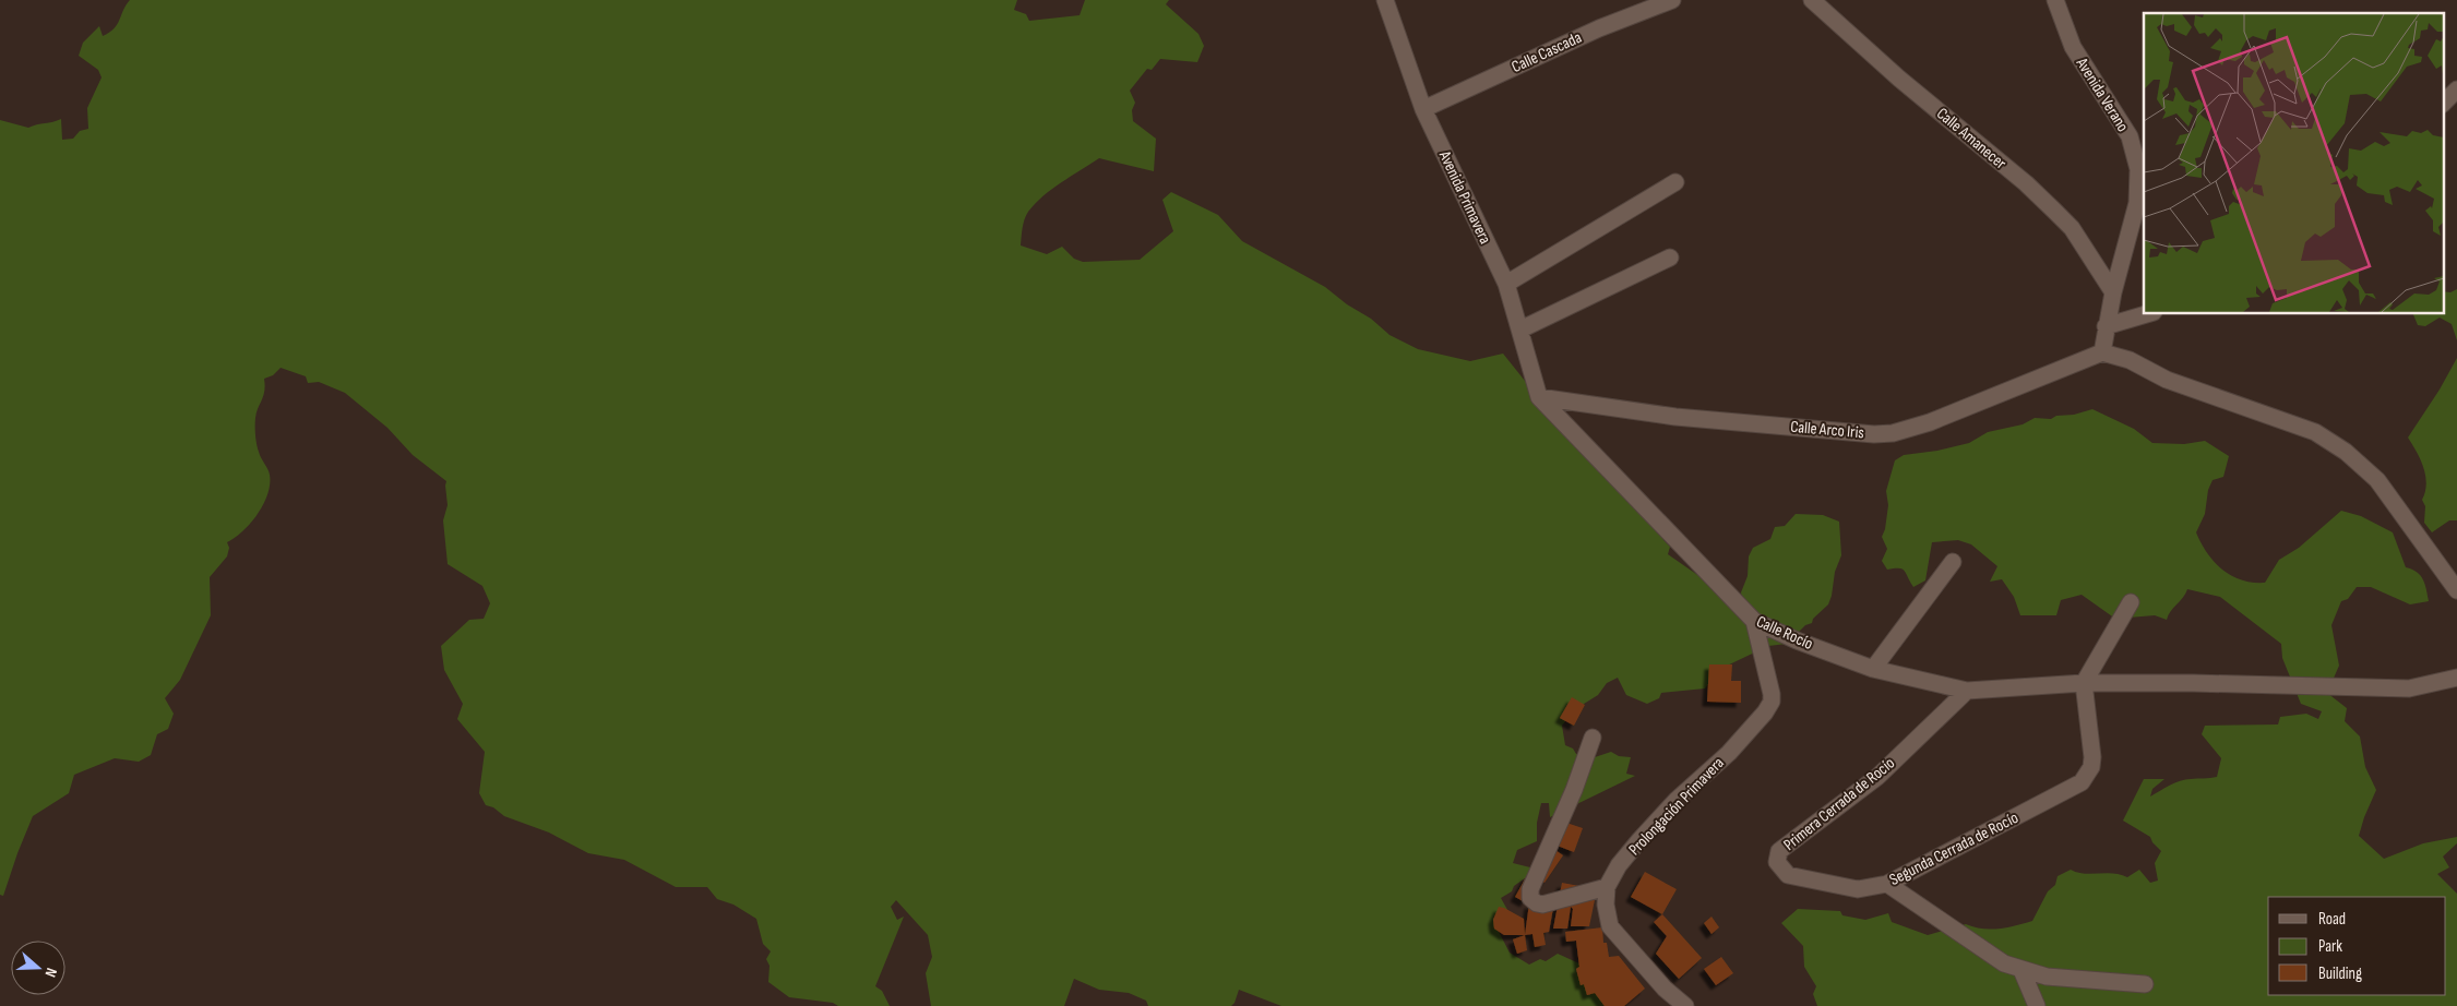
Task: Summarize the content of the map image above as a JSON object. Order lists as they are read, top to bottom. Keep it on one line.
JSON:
{"streets":{"street":["Calle Cascada","Avenida Verano","Calle Amanecer","Avenida Primavera","Calle Arco Iris","Calle Rocío","Primera Cerrada de Rocío","Prolongación Primavera","Segunda Cerrada de Rocío"]},"crossings":[["Calle Cascada","Avenida Primavera"],["Avenida Verano","Calle Amanecer"],["Avenida Verano","Calle Arco Iris"],["Avenida Primavera","Calle Arco Iris"],["Avenida Primavera","Calle Rocío"],["Calle Arco Iris","Calle Rocío"],["Calle Rocío","Primera Cerrada de Rocío"],["Calle Rocío","Prolongación Primavera"],["Calle Rocío","Segunda Cerrada de Rocío"],["Primera Cerrada de Rocío","Segunda Cerrada de Rocío"]],"legend":["Road","Park","Building"],"north":"right"}
